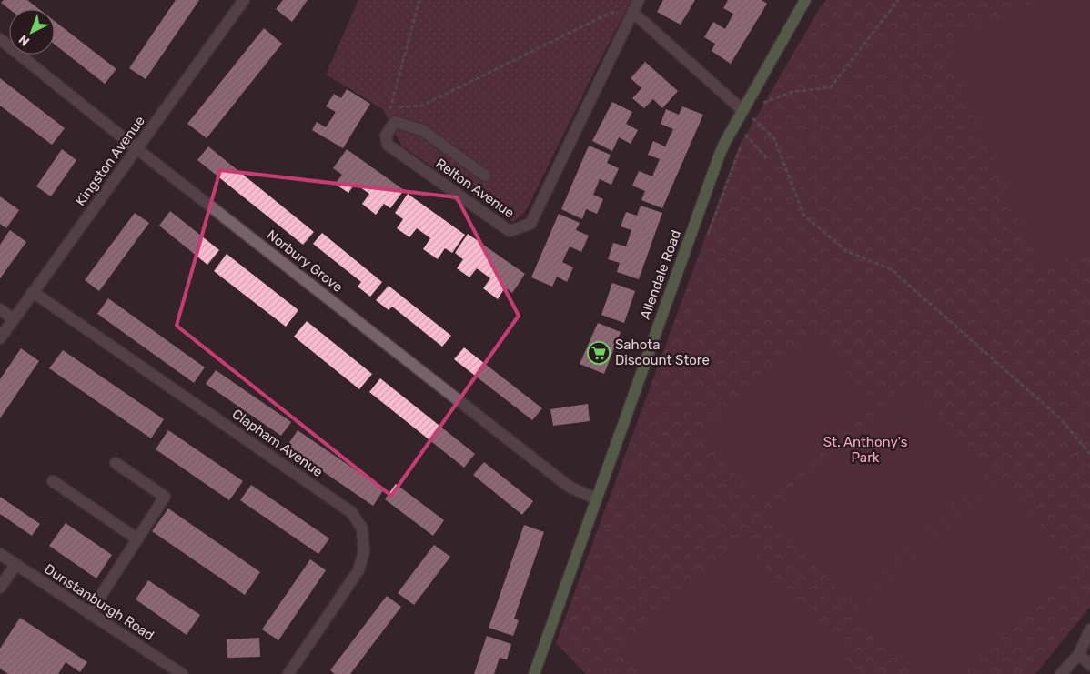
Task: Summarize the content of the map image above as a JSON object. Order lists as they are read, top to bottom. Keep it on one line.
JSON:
{"streets":{"main road":["Allendale Road"],"street":["Kingston Avenue","Relton Avenue","Norbury Grove","Clapham Avenue","Dunstanburgh Road"]},"crossings":[["Kingston Avenue","Norbury Grove"],["Kingston Avenue","Clapham Avenue"],["Norbury Grove","Allendale Road"]],"parks":["St. Anthony's Park"],"places":{"supermarket":["Sahota Discount Store"]},"north":"bottom left"}
